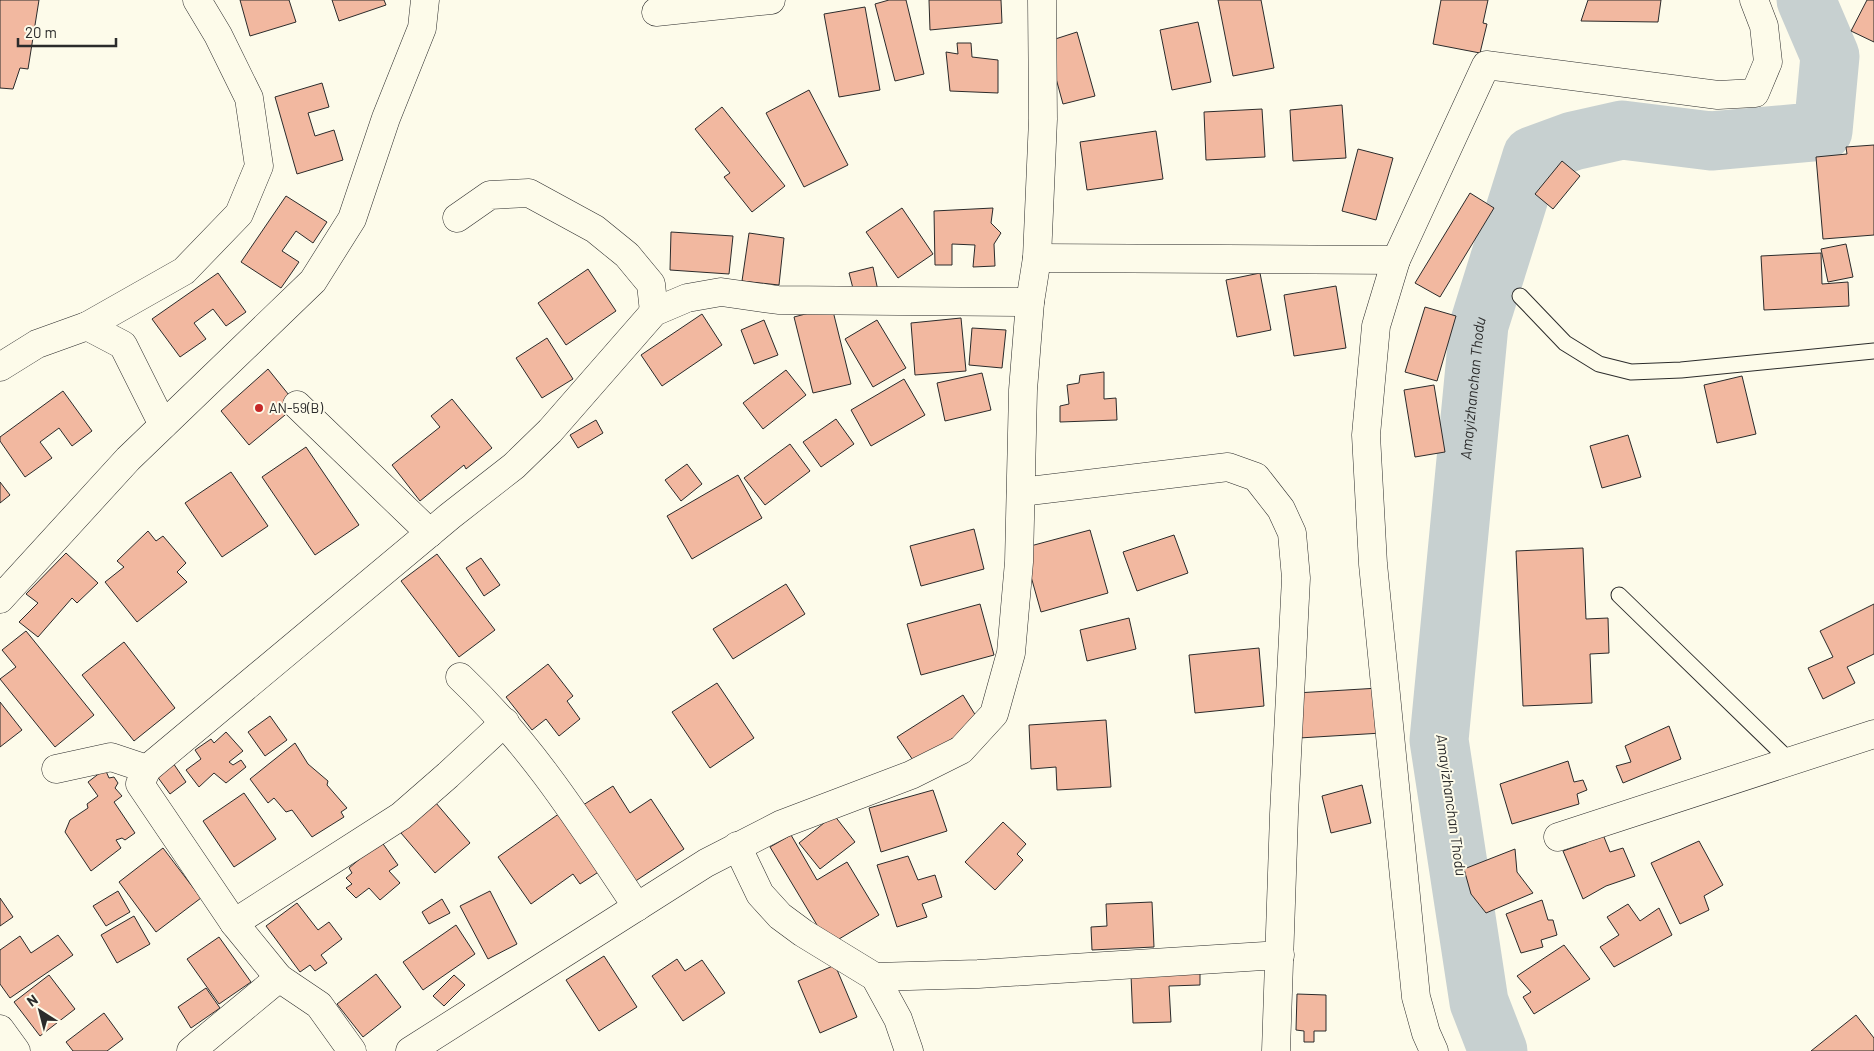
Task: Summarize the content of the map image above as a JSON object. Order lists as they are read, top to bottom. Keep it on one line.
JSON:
{"water":["Amayizhanchan Thodu"],"places":["AN-59(B)"],"scale_bar":"20 m","north":"top left"}
